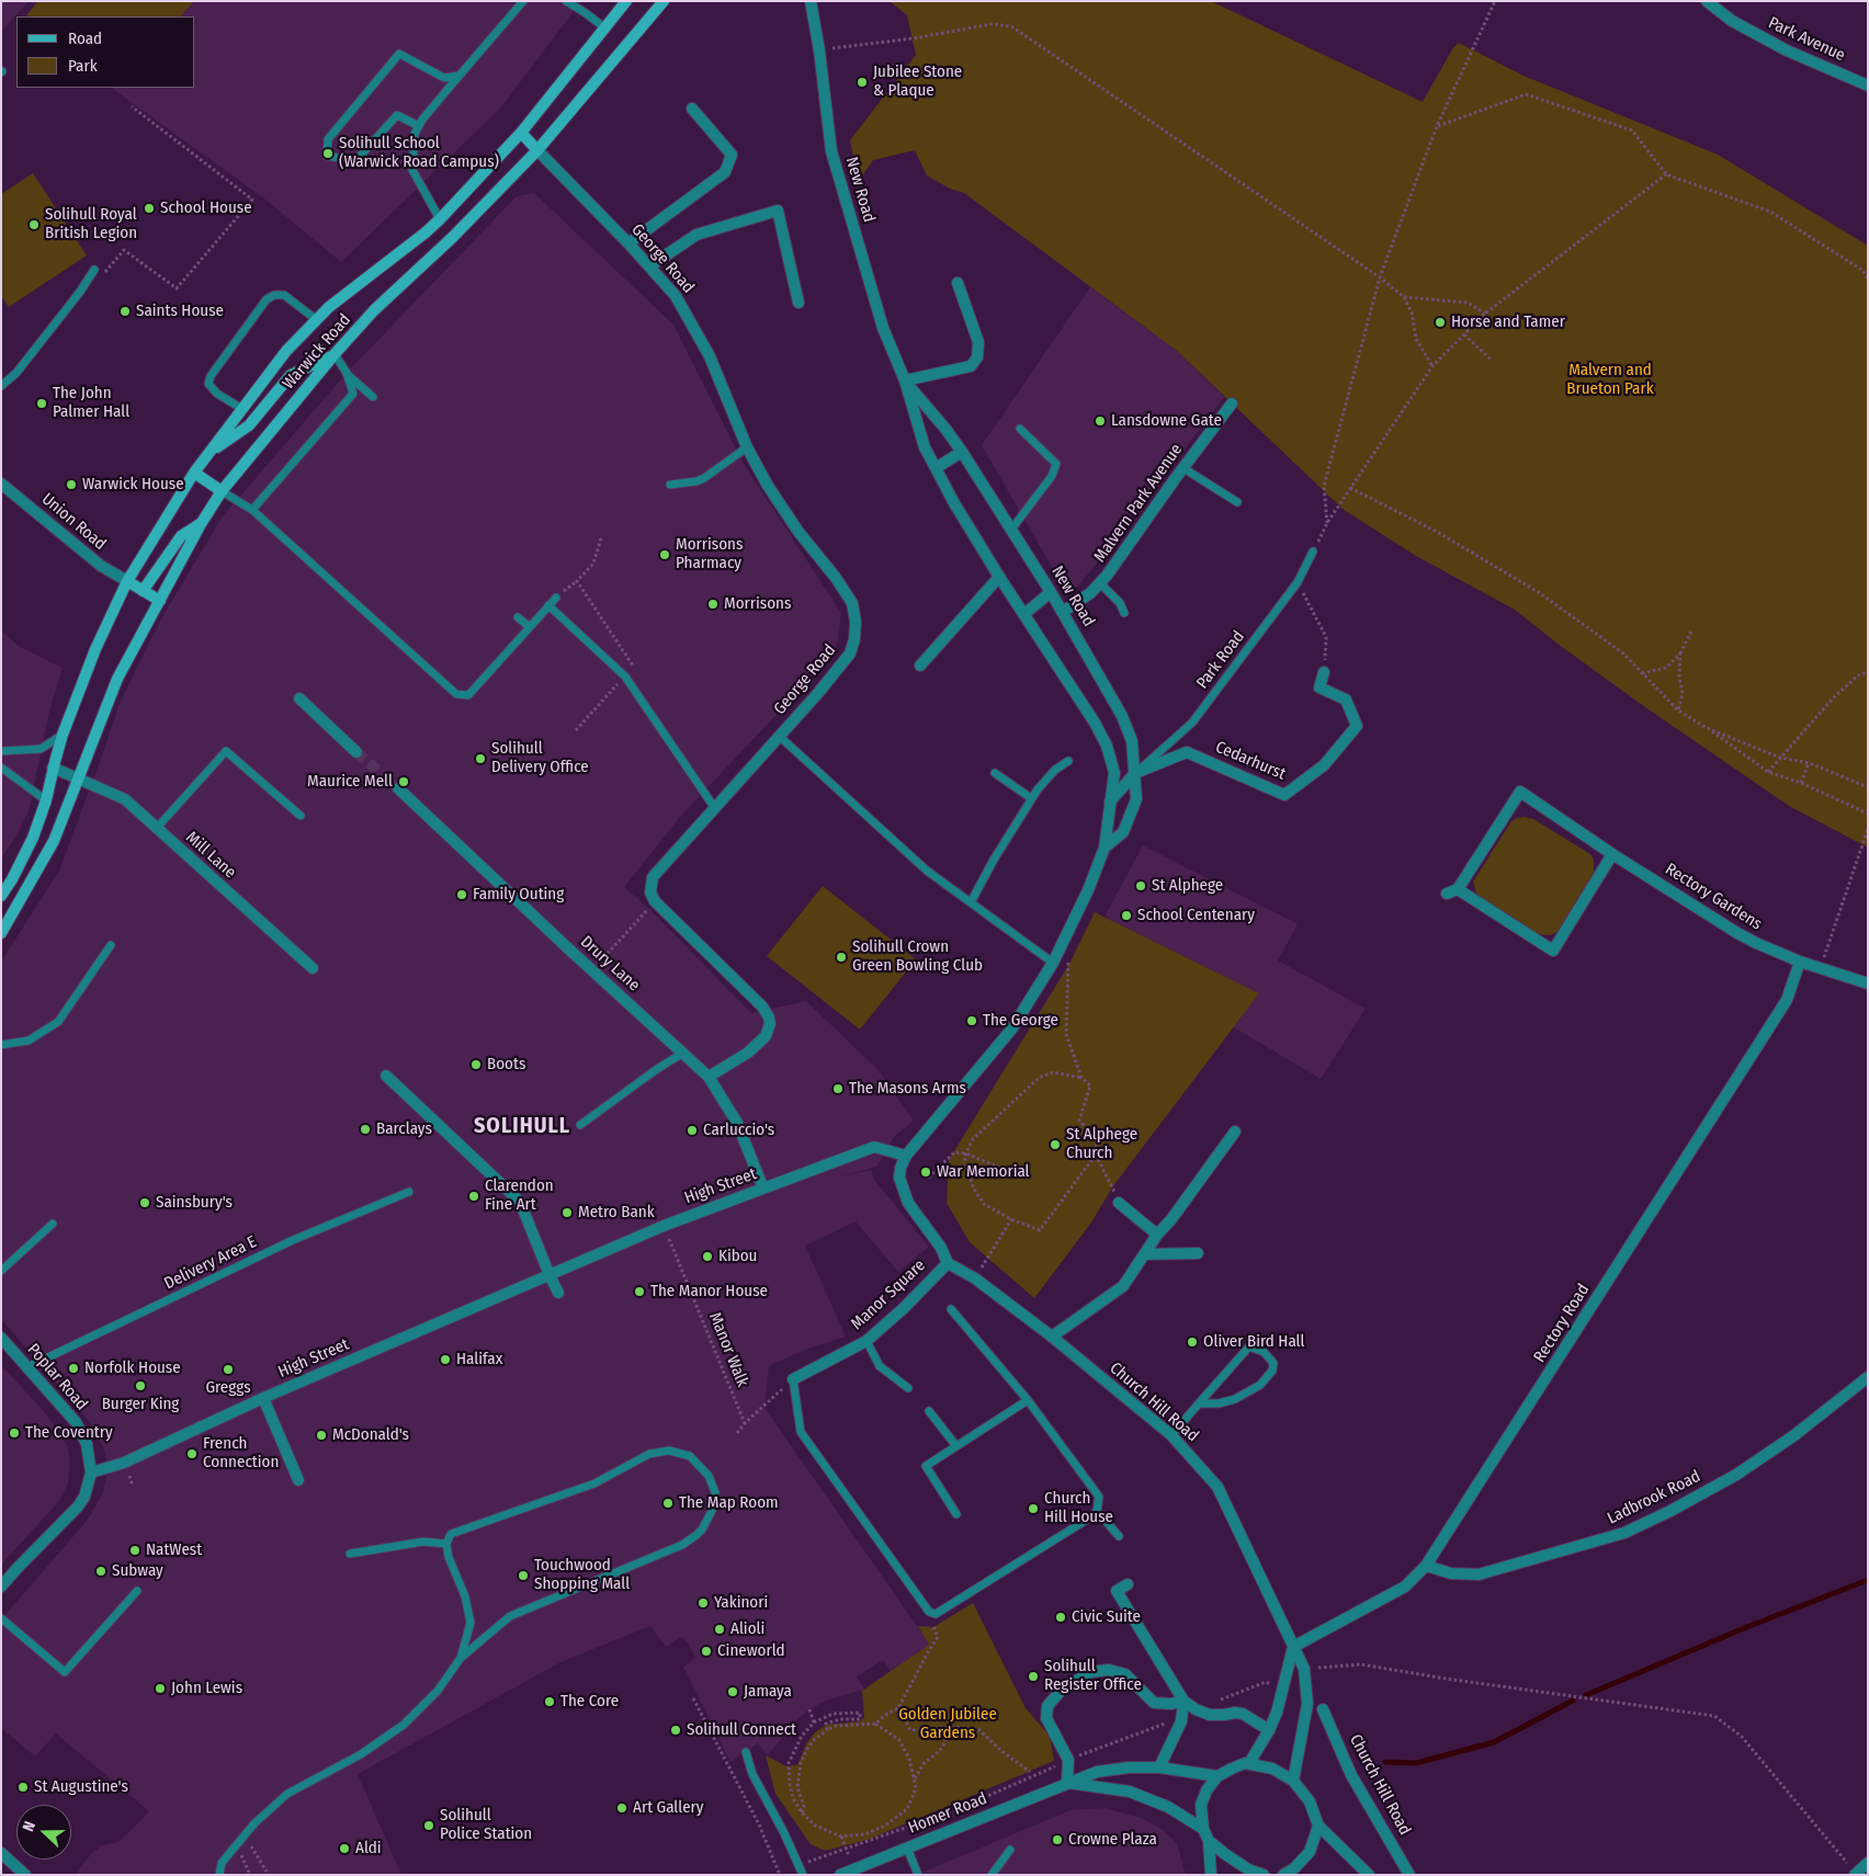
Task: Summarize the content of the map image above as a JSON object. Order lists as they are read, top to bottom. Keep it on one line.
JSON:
{"streets":{"main road":["Warwick Road"],"street":["Park Avenue","New Road","George Road","Malvern Park Avenue","Union Road","Cedarhurst","Mill Lane","Rectory Gardens","Drury Lane","High Street","Manor Square","Rectory Road","Poplar Road","Church Hill Road","Ladbrook Road","Homer Road"],"lane":["Park Road","Delivery Area E"],"path":["Manor Walk"]},"crossings":[["New Road","Malvern Park Avenue"],["New Road","Park Road"],["New Road","Cedarhurst"],["New Road","High Street"],["George Road","Warwick Road"],["Warwick Road","Union Road"],["Warwick Road","Mill Lane"],["Park Road","Cedarhurst"],["Rectory Gardens","Rectory Road"],["Drury Lane","High Street"],["High Street","Manor Walk"],["High Street","Poplar Road"],["Delivery Area E","Poplar Road"],["Manor Square","Church Hill Road"],["Rectory Road","Church Hill Road"],["Rectory Road","Ladbrook Road"]],"districts":["SOLIHULL"],"parks":["Malvern and Brueton Park","Golden Jubilee Gardens"],"places":["Jubilee Stone & Plaque","Solihull School (Warwick Road Campus)","School House","Solihull Royal British Legion","Saints House","Horse and Tamer","The John Palmer Hall","Lansdowne Gate","Warwick House","Morrisons Pharmacy","Morrisons","Solihull Delivery Office","Maurice Mell","St Alphege","Family Outing","School Centenary","Solihull Crown Green Bowling Club","The George","Boots","The Masons Arms","Barclays","Carluccio's","St Alphege Church","War Memorial","Clarendon Fine Art","Sainsbury's","Metro Bank","Kibou","The Manor House","Oliver Bird Hall","Halifax","Norfolk House","Greggs","Burger King","The Coventry","McDonald's","French Connection","The Map Room","Church Hill House","NatWest","Subway","Touchwood Shopping Mall","Yakinori","Civic Suite","Alioli","Cineworld","Solihull Register Office","John Lewis","Jamaya","The Core","Solihull Connect","St Augustine's","Art Gallery","Solihull Police Station","Crowne Plaza","Aldi"],"legend":["Road","Park"],"north":"left"}
